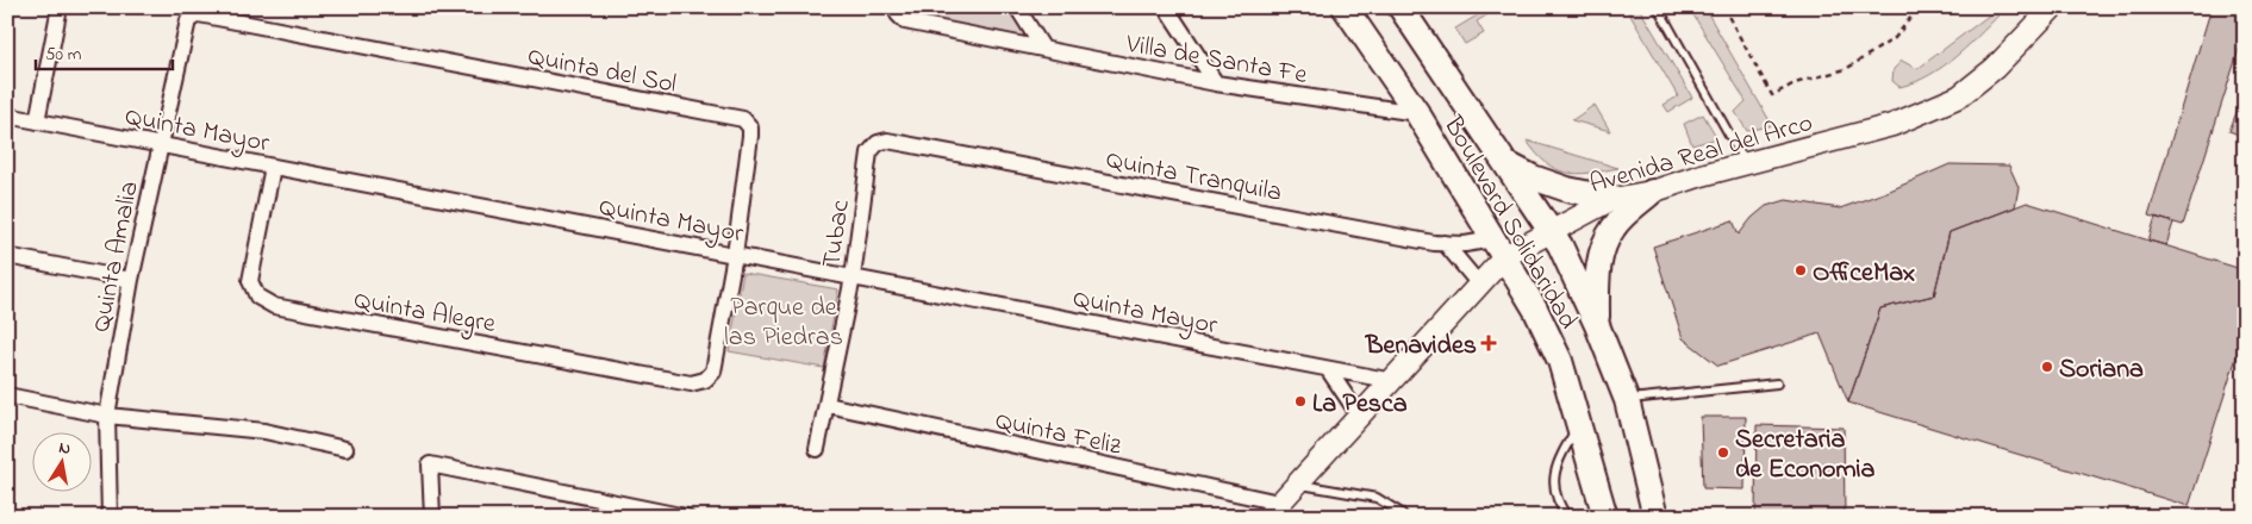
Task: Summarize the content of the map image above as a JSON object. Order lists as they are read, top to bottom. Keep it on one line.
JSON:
{"streets":{"main road":["Boulevard Solidaridad"],"street":["Villa de Santa Fe","Quinta del Sol","Quinta Mayor","Avenida Real del Arco","Quinta Tranquila","Tubac","Quinta Amalia","Quinta Alegre","Quinta Feliz"]},"crossings":[["Villa de Santa Fe","Boulevard Solidaridad"],["Quinta del Sol","Quinta Mayor"],["Quinta del Sol","Quinta Amalia"],["Quinta del Sol","Quinta Alegre"],["Quinta Mayor","Avenida Real del Arco"],["Quinta Mayor","Tubac"],["Quinta Mayor","Quinta Amalia"],["Quinta Mayor","Quinta Alegre"],["Avenida Real del Arco","Quinta Tranquila"],["Avenida Real del Arco","Boulevard Solidaridad"],["Avenida Real del Arco","Quinta Feliz"],["Quinta Tranquila","Boulevard Solidaridad"],["Quinta Tranquila","Tubac"],["Tubac","Quinta Feliz"]],"parks":["Parque de las Piedras"],"places":{"other":["OfficeMax","Soriana","La Pesca","Secretaria de Economia"],"health":["Benavides"]},"scale_bar":"50 m","north":"top"}
